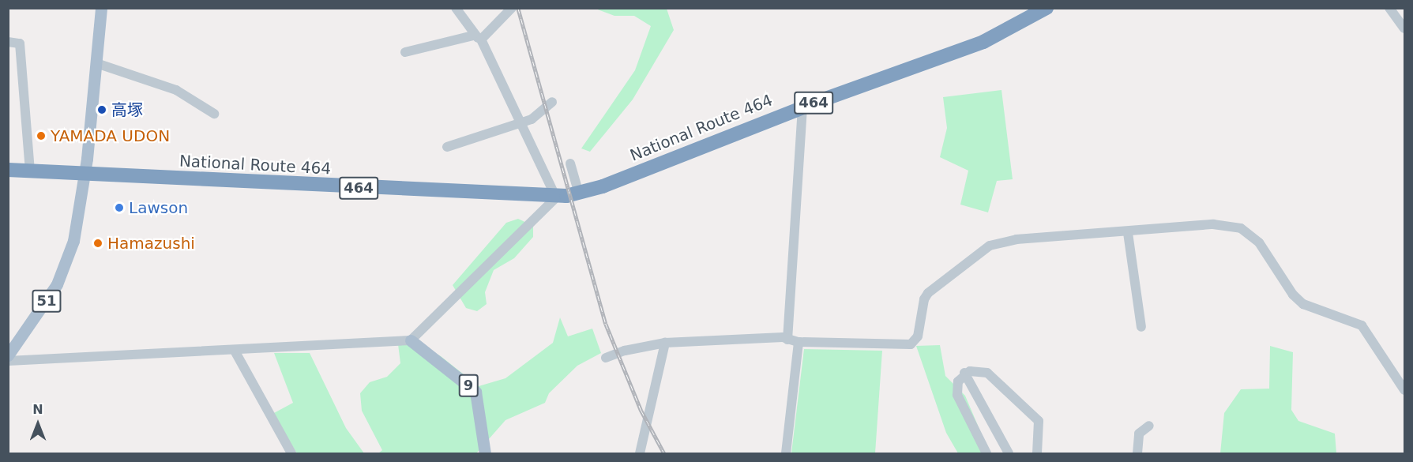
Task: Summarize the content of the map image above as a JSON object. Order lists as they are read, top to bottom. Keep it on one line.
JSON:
{"streets":{"highway":["464","National Route 464"],"main road":["51","9"]},"crossings":[["464","National Route 464"],["National Route 464","51"]],"places":["高塚","YAMADA UDON","Lawson","Hamazushi"],"north":"top"}
